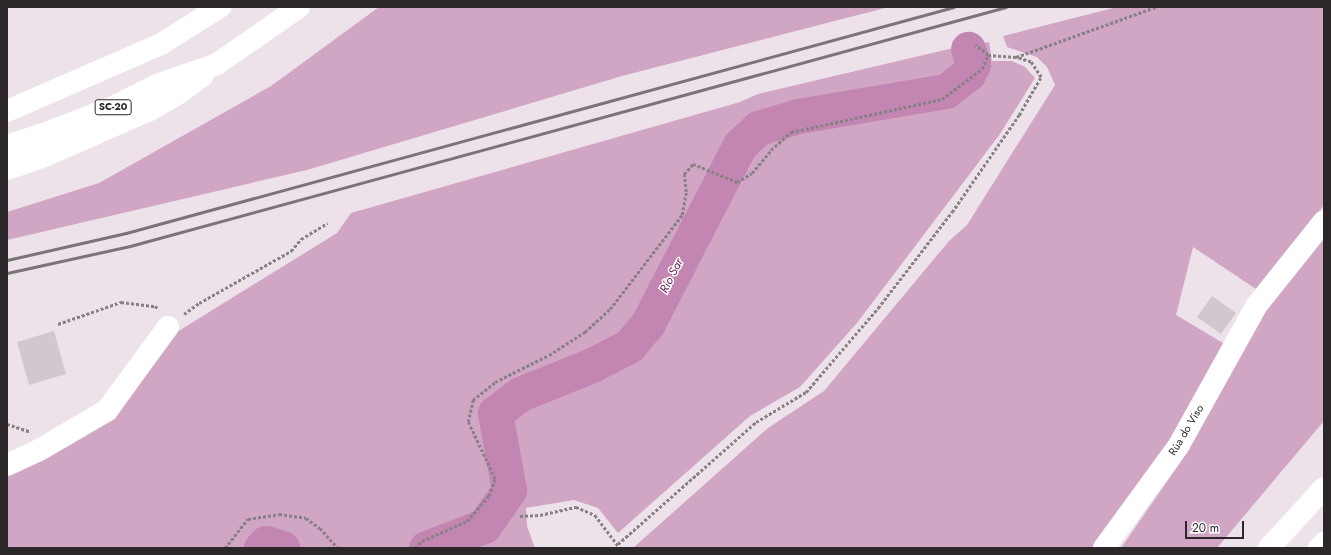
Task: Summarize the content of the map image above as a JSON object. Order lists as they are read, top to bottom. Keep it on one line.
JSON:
{"streets":{"main road":["SC-20","Rúa do Viso"]},"water":["Río Sar"],"scale_bar":"20 m"}
